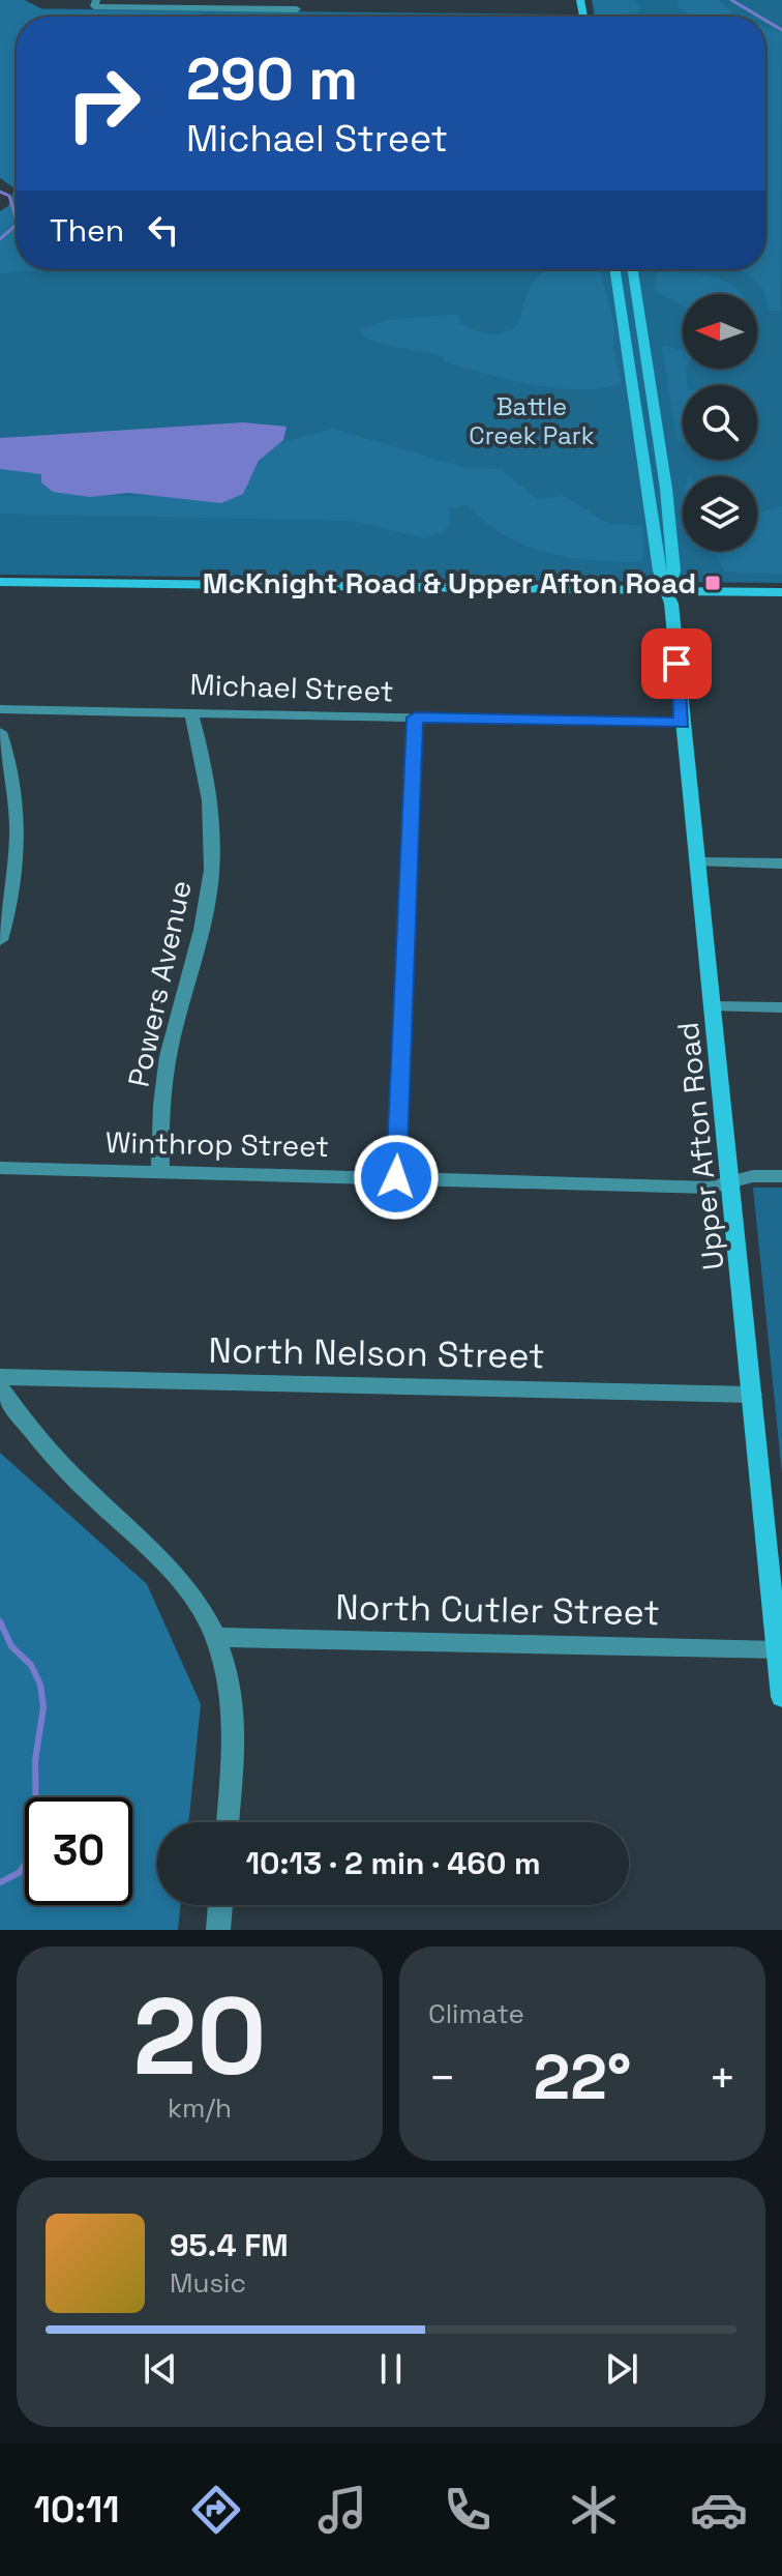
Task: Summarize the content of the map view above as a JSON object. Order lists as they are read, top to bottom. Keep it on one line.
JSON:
{"streets":{"street":["Michael Street","Powers Avenue","Winthrop Street","Upper Afton Road","North Nelson Street","North Cutler Street"]},"crossings":[["Michael Street","Powers Avenue"],["Michael Street","Upper Afton Road"],["Powers Avenue","Winthrop Street"],["Winthrop Street","Upper Afton Road"],["Upper Afton Road","North Nelson Street"],["Upper Afton Road","North Cutler Street"]],"parks":["Battle Creek Park"],"places":{"transit":["McKnight Road & Upper Afton Road"]},"north":"left","page":{"turn":["290 m","Michael Street"],"then":"Then","limit":"30","trip":"10:13 · 2 min · 460 m","tile":[["20","km/h"],"Climate"],"heat":["−","22°","+"],"song":["95.4 FM","Music"],"tabs":"10:11"}}
